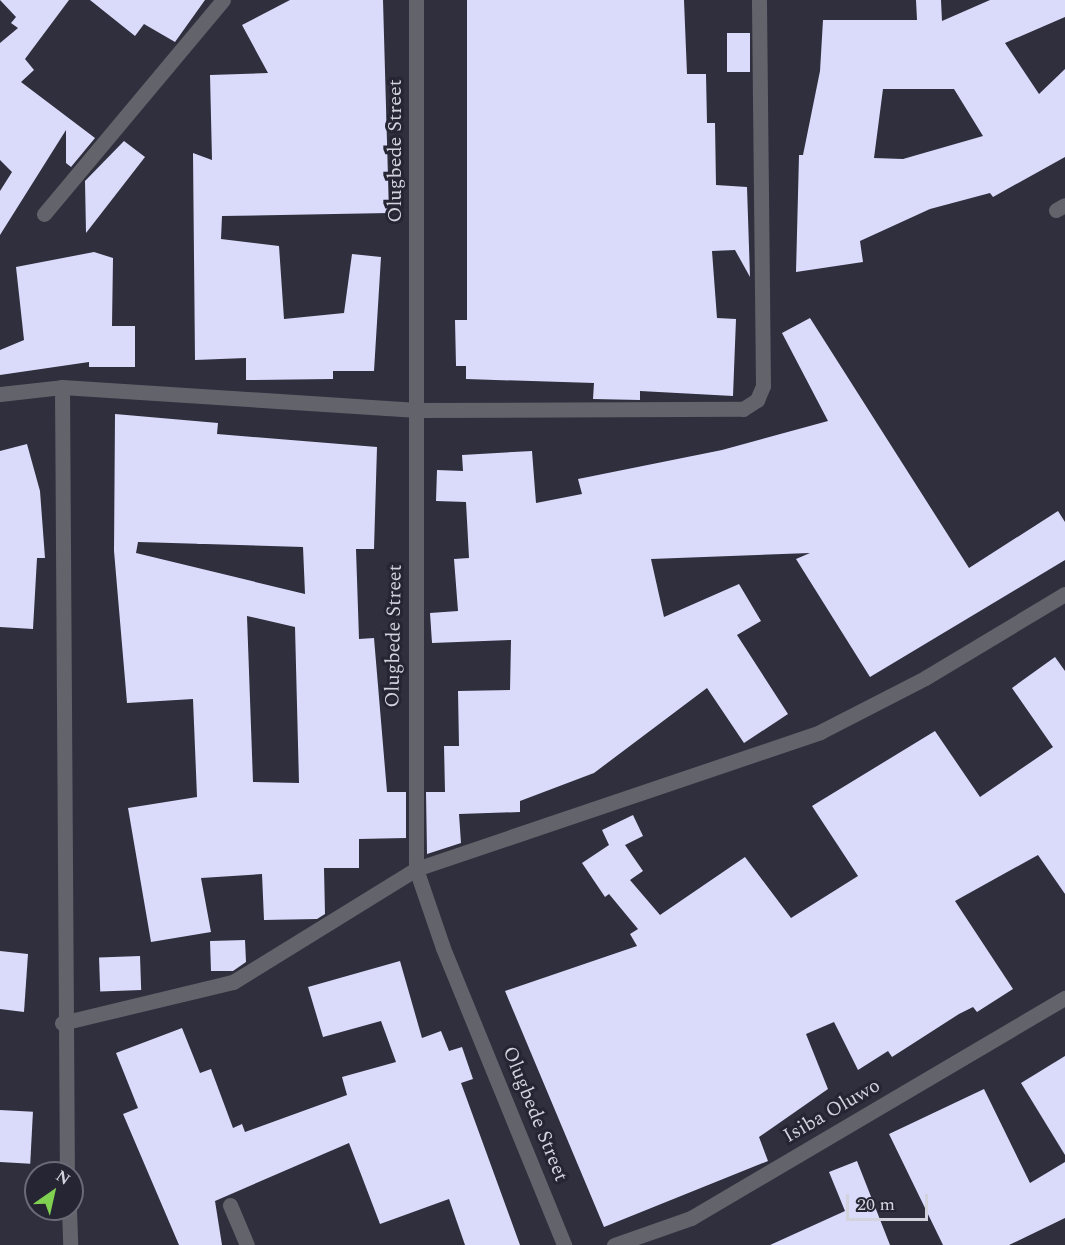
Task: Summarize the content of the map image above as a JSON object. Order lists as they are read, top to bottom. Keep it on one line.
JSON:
{"streets":{"street":["Olugbede Street","Isiba Oluwo"]},"scale_bar":"20 m","north":"top right"}
